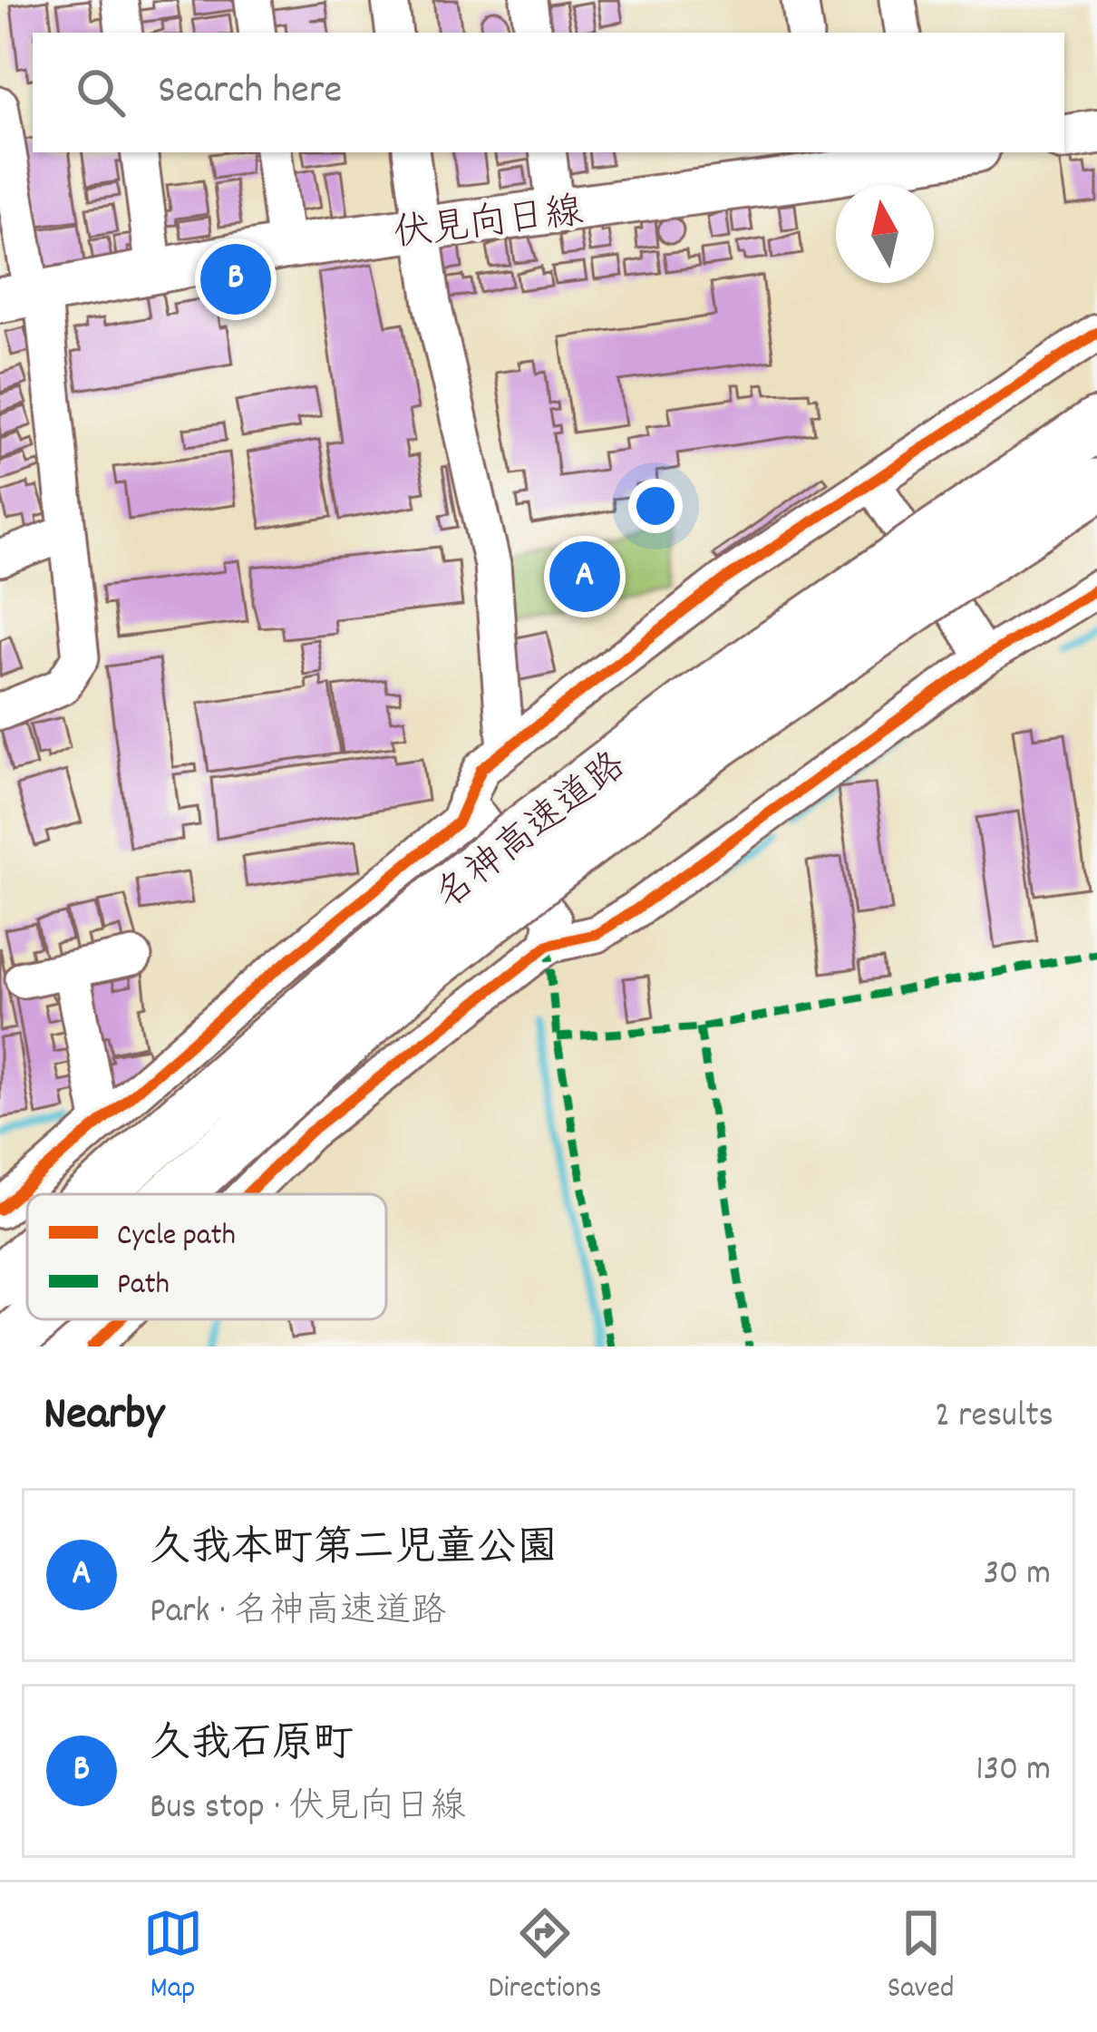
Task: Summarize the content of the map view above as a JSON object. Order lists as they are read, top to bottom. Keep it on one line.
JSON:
{"streets":{"highway":["名神高速道路"],"main road":["伏見向日線"]},"legend":["Cycle path","Path"],"north":"top","page":{"search":"Search here","pins":["B","A"],"heading":["Nearby","2 results"],"list":[{"mark":"A","name":"久我本町第二児童公園","note":"Park · 名神高速道路","value":"30 m"},{"mark":"B","name":"久我石原町","note":"Bus stop · 伏見向日線","value":"130 m"}],"nav":["Map","Directions","Saved"]}}
